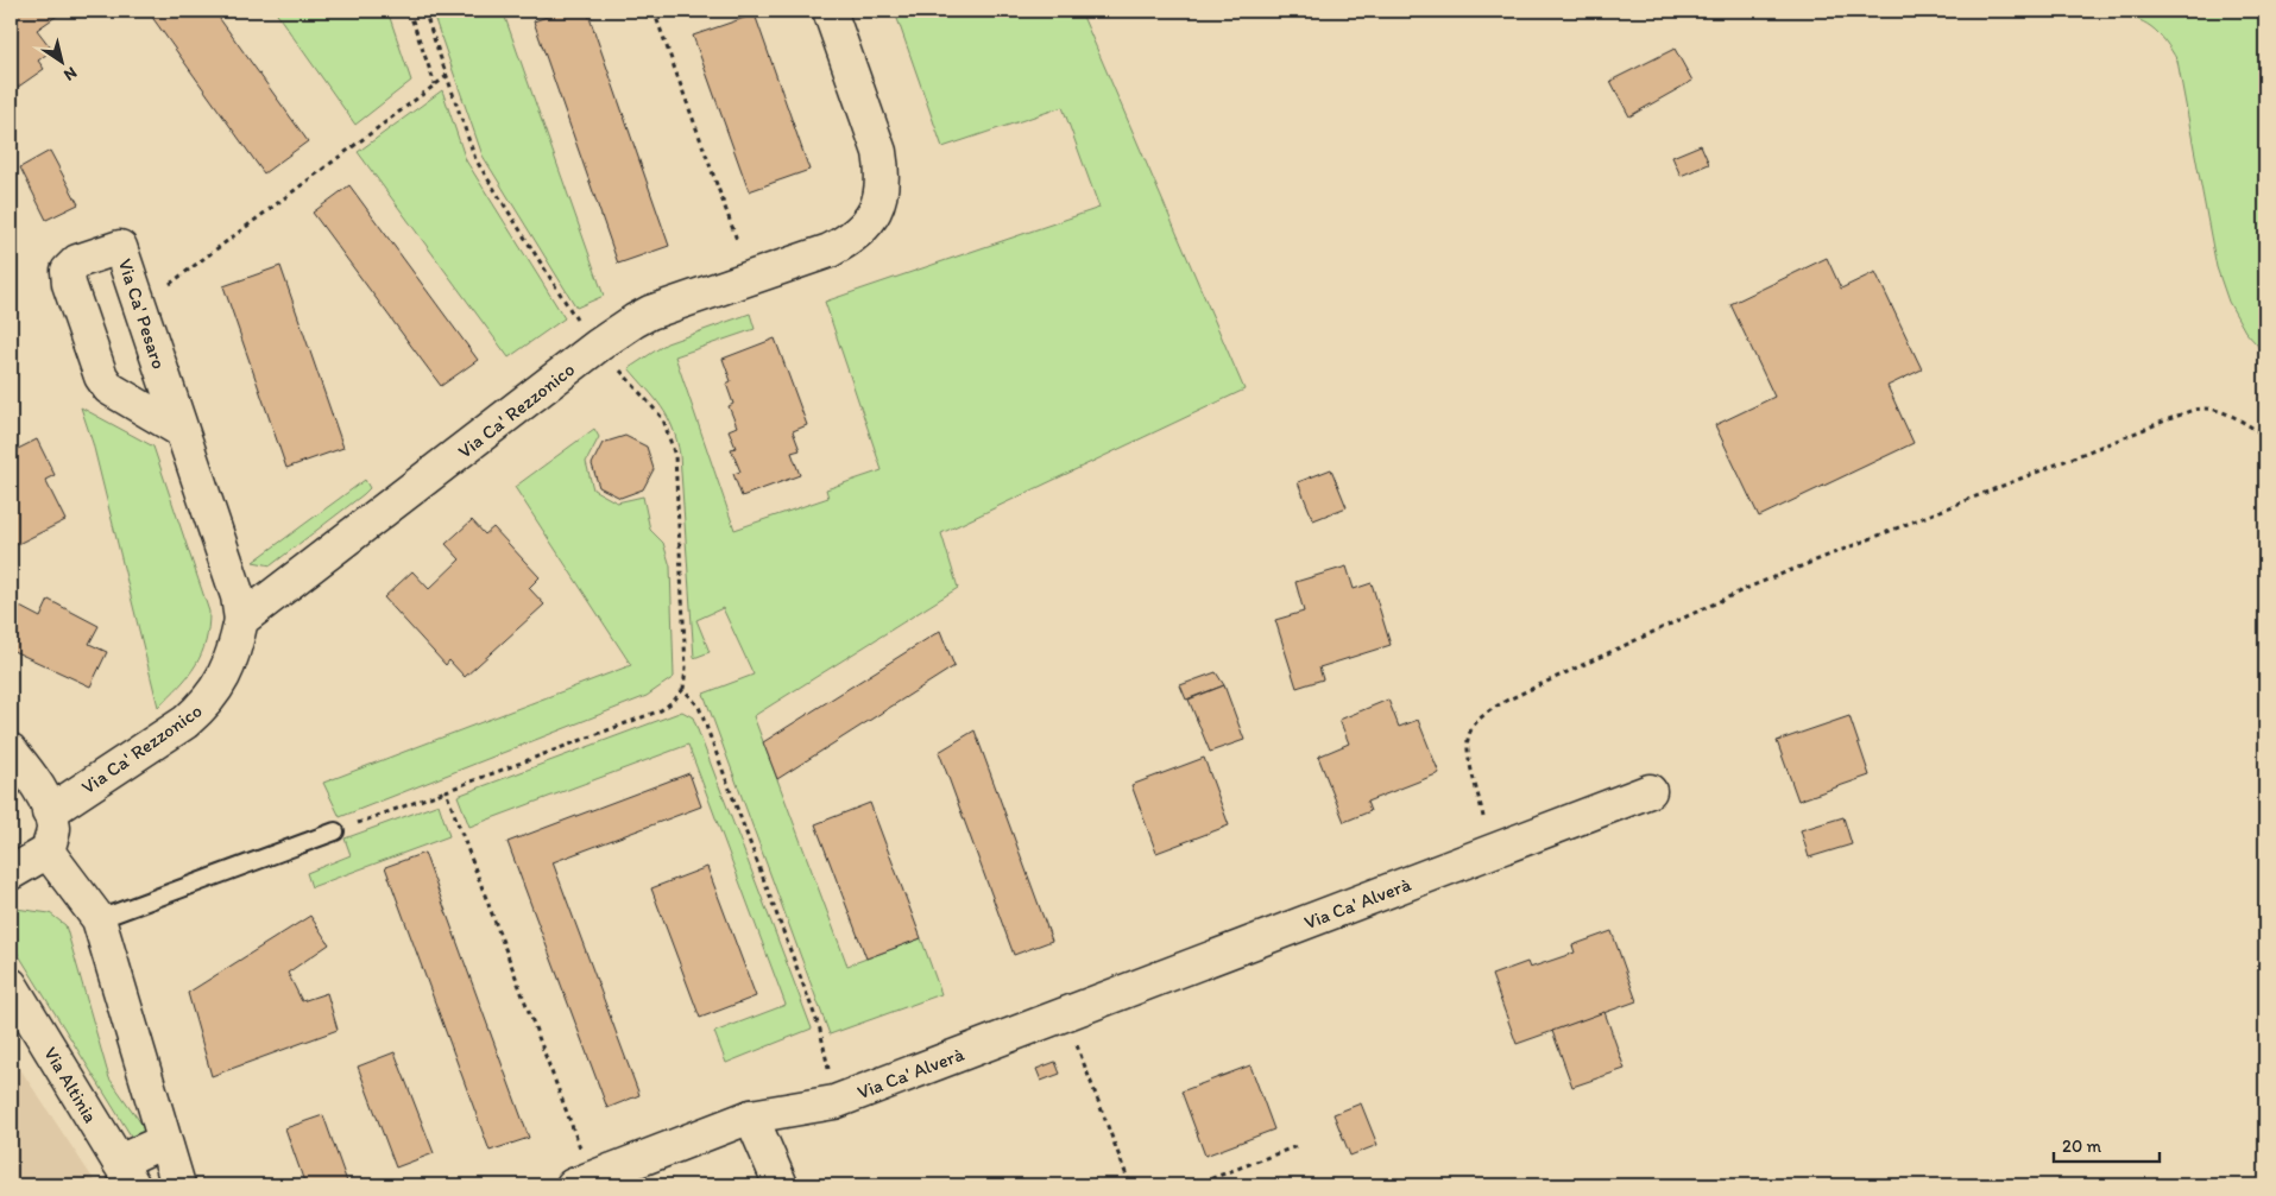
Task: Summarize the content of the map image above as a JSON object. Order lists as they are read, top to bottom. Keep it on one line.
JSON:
{"streets":{"street":["Via Ca' Pesaro","Via Ca' Rezzonico","Via Ca' Alverà","Via Altinia"]},"crossings":[["Via Ca' Pesaro","Via Ca' Rezzonico"]],"scale_bar":"20 m","north":"bottom right"}
